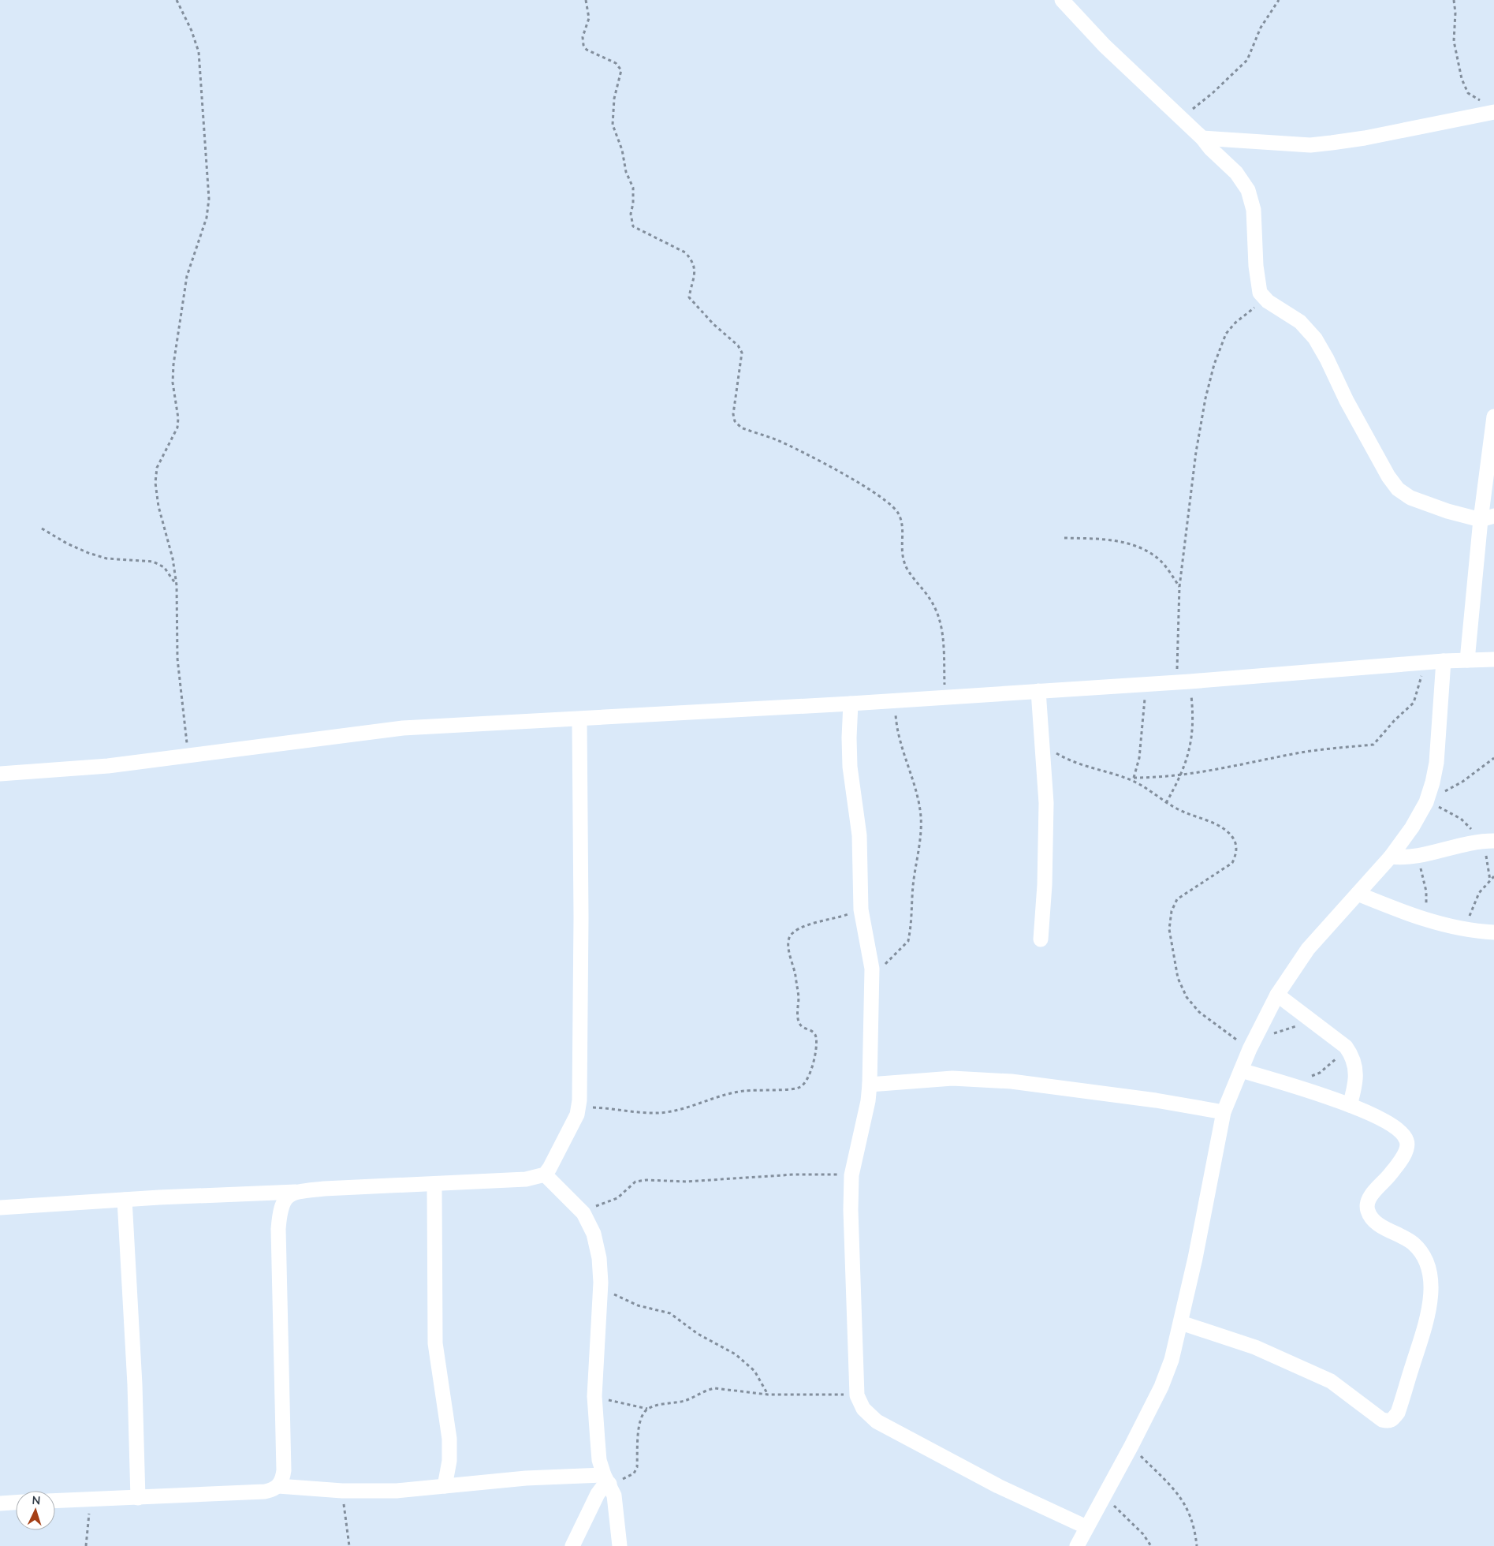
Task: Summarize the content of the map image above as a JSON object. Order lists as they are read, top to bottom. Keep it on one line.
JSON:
{"north":"top"}
